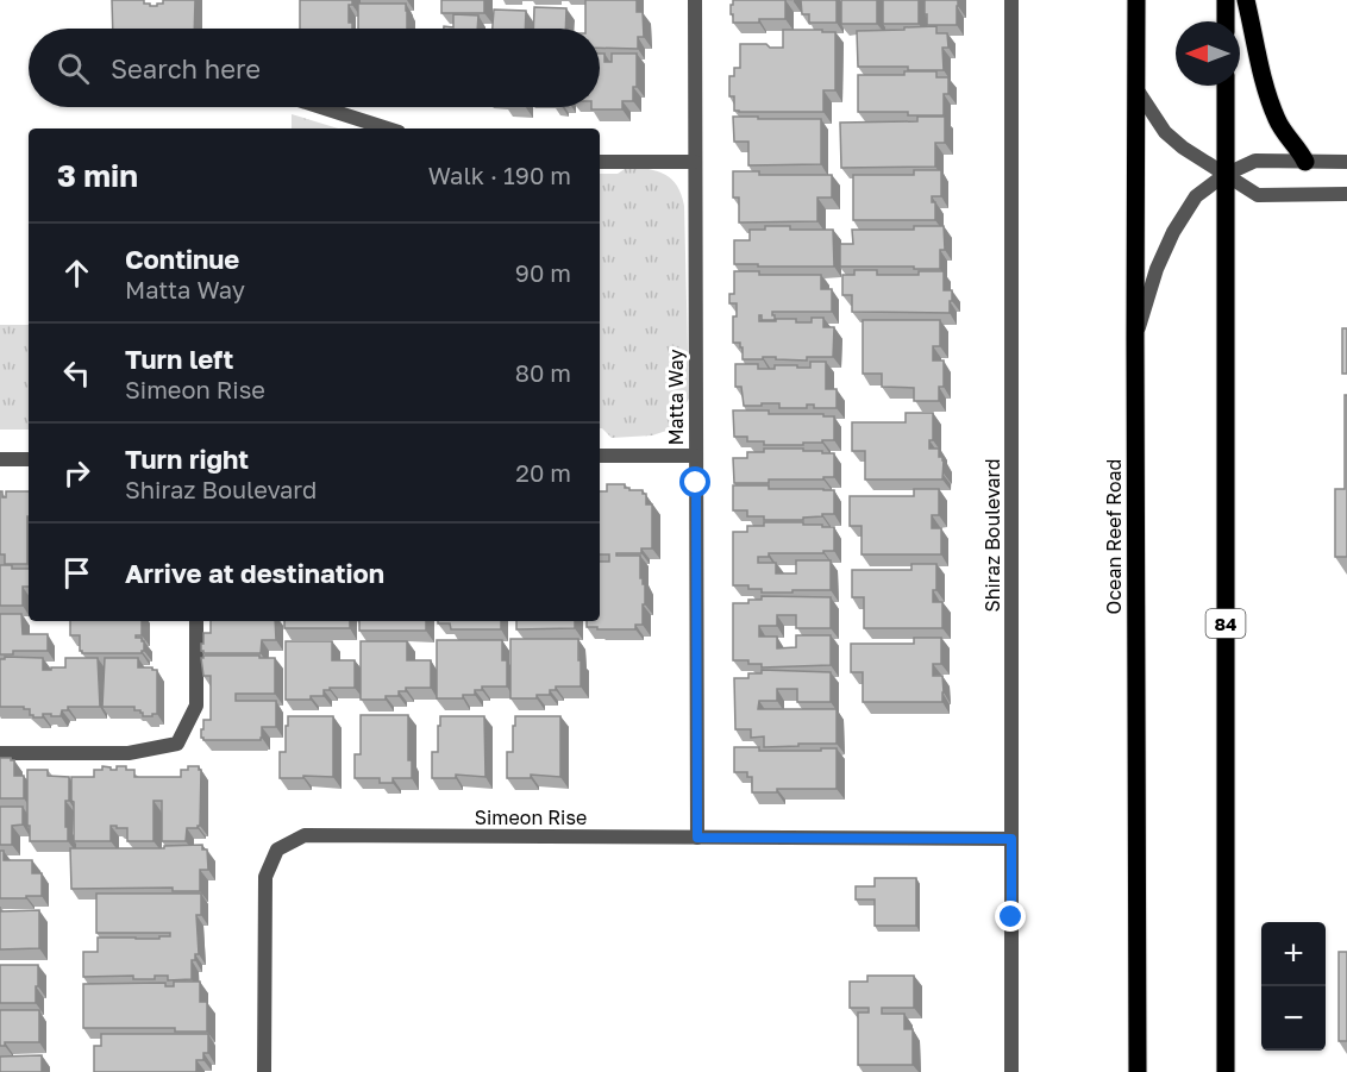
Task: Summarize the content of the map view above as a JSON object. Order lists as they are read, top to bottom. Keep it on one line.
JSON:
{"streets":{"main road":["Ocean Reef Road","84"],"street":["Matta Way","Shiraz Boulevard","Simeon Rise"]},"crossings":[["Matta Way","Simeon Rise"],["Shiraz Boulevard","Simeon Rise"]],"north":"left","page":{"search":"Search here","heading":["3 min","Walk · 190 m"],"list":[["Continue","Matta Way","90 m"],["Turn left","Simeon Rise","80 m"],["Turn right","Shiraz Boulevard","20 m"],"Arrive at destination"],"map_buttons":["+","−"]}}
